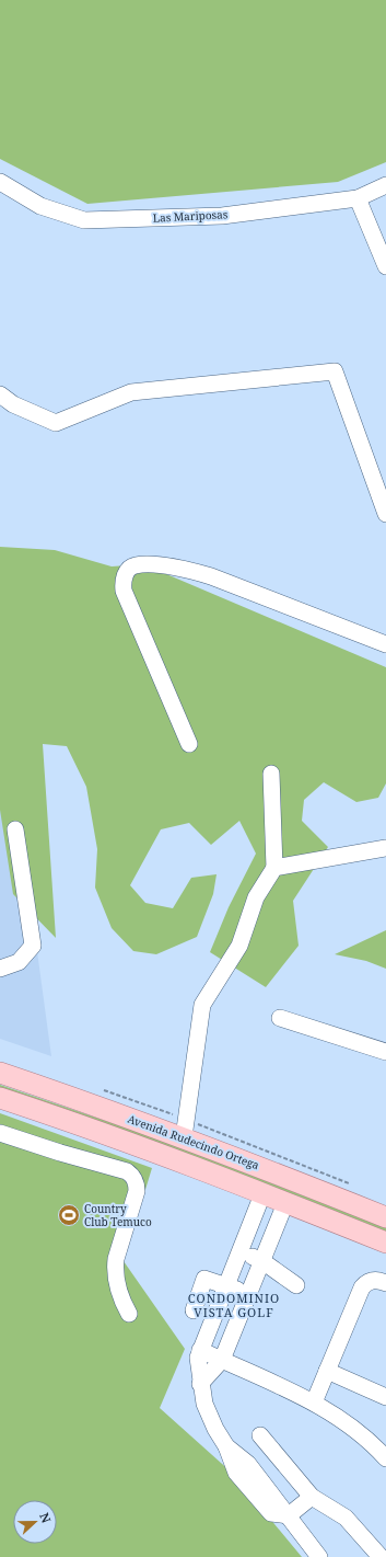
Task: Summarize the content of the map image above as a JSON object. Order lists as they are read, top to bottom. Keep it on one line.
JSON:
{"streets":{"main road":["Avenida Rudecindo Ortega"],"street":["Las Mariposas"]},"districts":["CONDOMINIO VISTA GOLF"],"places":{"sports":["Country Club Temuco"]},"north":"right"}
